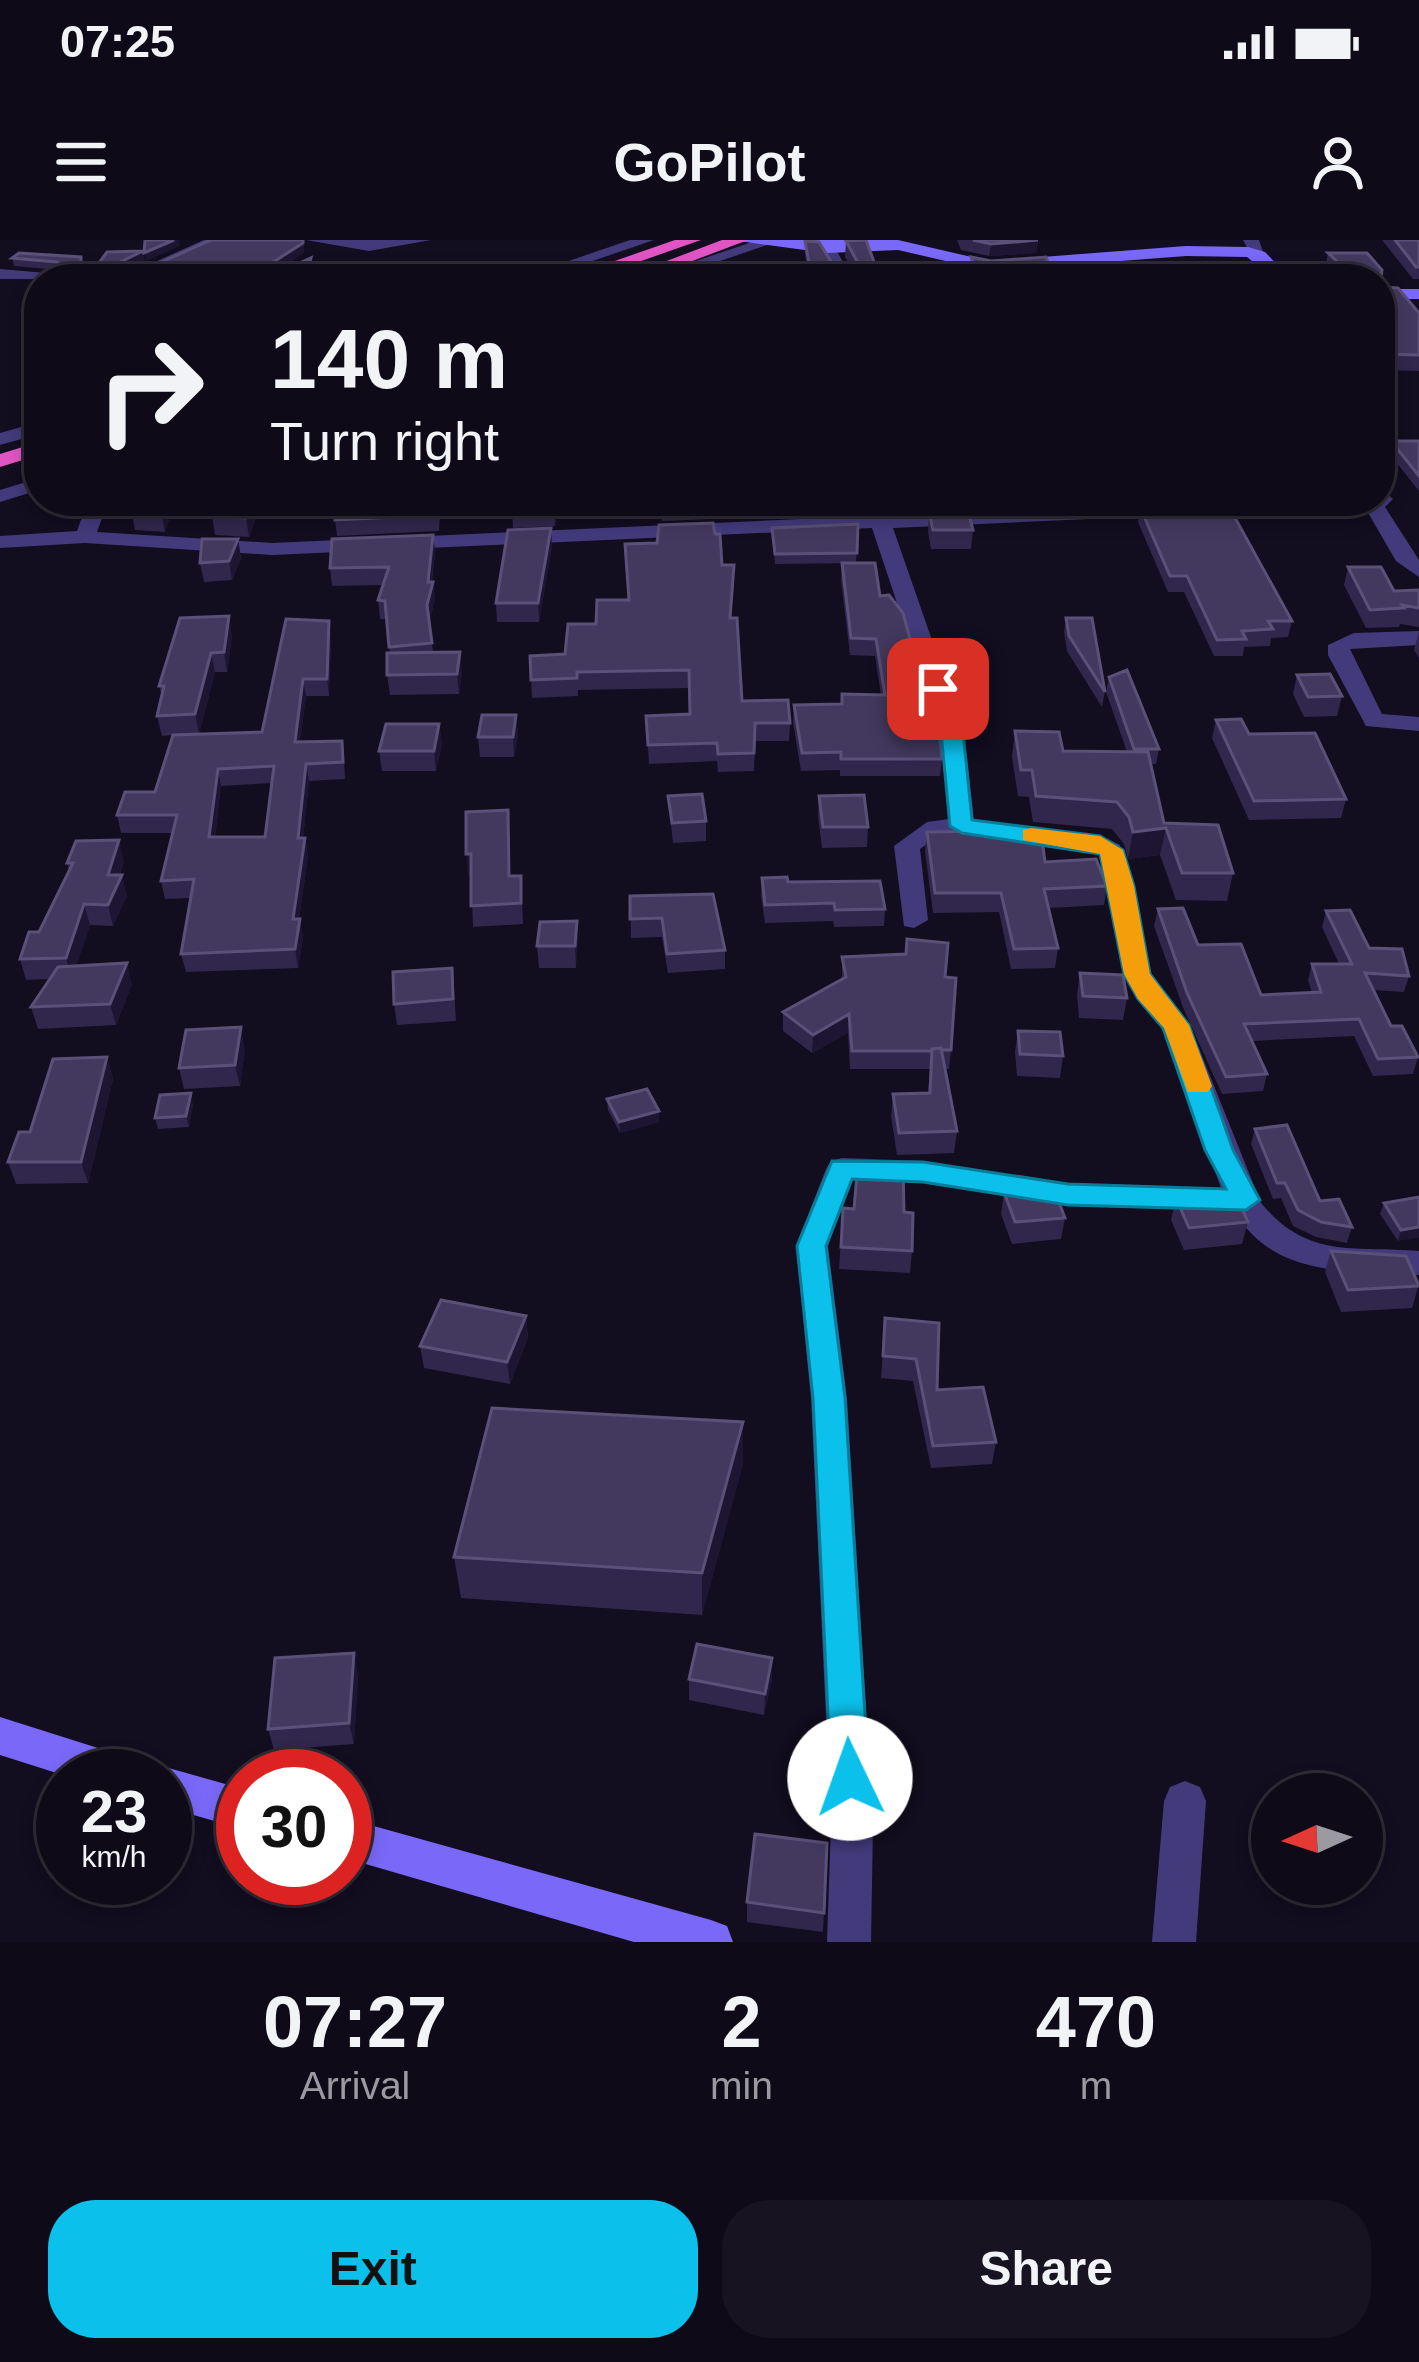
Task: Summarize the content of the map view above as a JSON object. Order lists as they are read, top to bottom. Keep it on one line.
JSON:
{"north":"left","page":{"status":"07:25","header":"GoPilot","turn":["140 m","Turn right"],"speed":"23 km/h","limit":"30","eta":["07:27","Arrival","2","min","470","m"],"buttons":["Exit","Share"]}}
